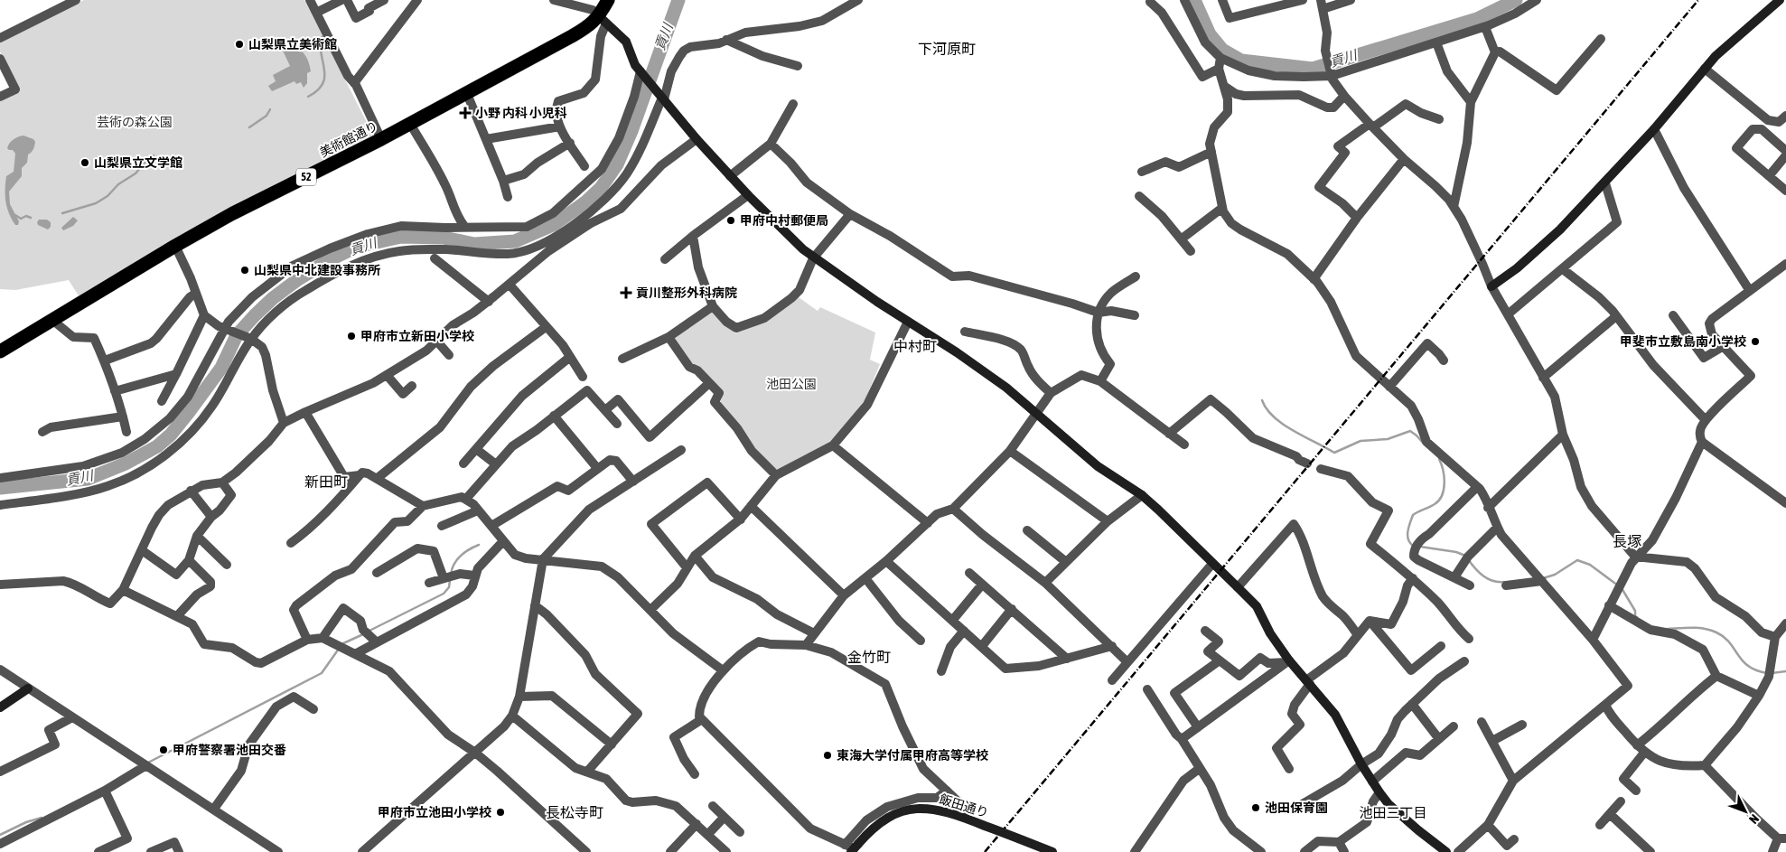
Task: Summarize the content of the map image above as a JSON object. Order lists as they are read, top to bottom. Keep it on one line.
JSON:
{"streets":{"highway":["美術館通り","52"],"street":["飯田通り"]},"districts":["下河原町","中村町","新田町","長塚","金竹町","長松寺町","池田三丁目"],"water":["貢川"],"parks":["芸術の森公園","池田公園"],"places":{"other":["山梨県立美術館","山梨県立文学館","甲府中村郵便局","山梨県中北建設事務所","甲府市立新田小学校","甲斐市立敷島南小学校","甲府警察署池田交番","東海大学付属甲府高等学校","池田保育園","甲府市立池田小学校"],"health":["小野 内科 小児科","貢川整形外科病院"]},"north":"bottom right"}
